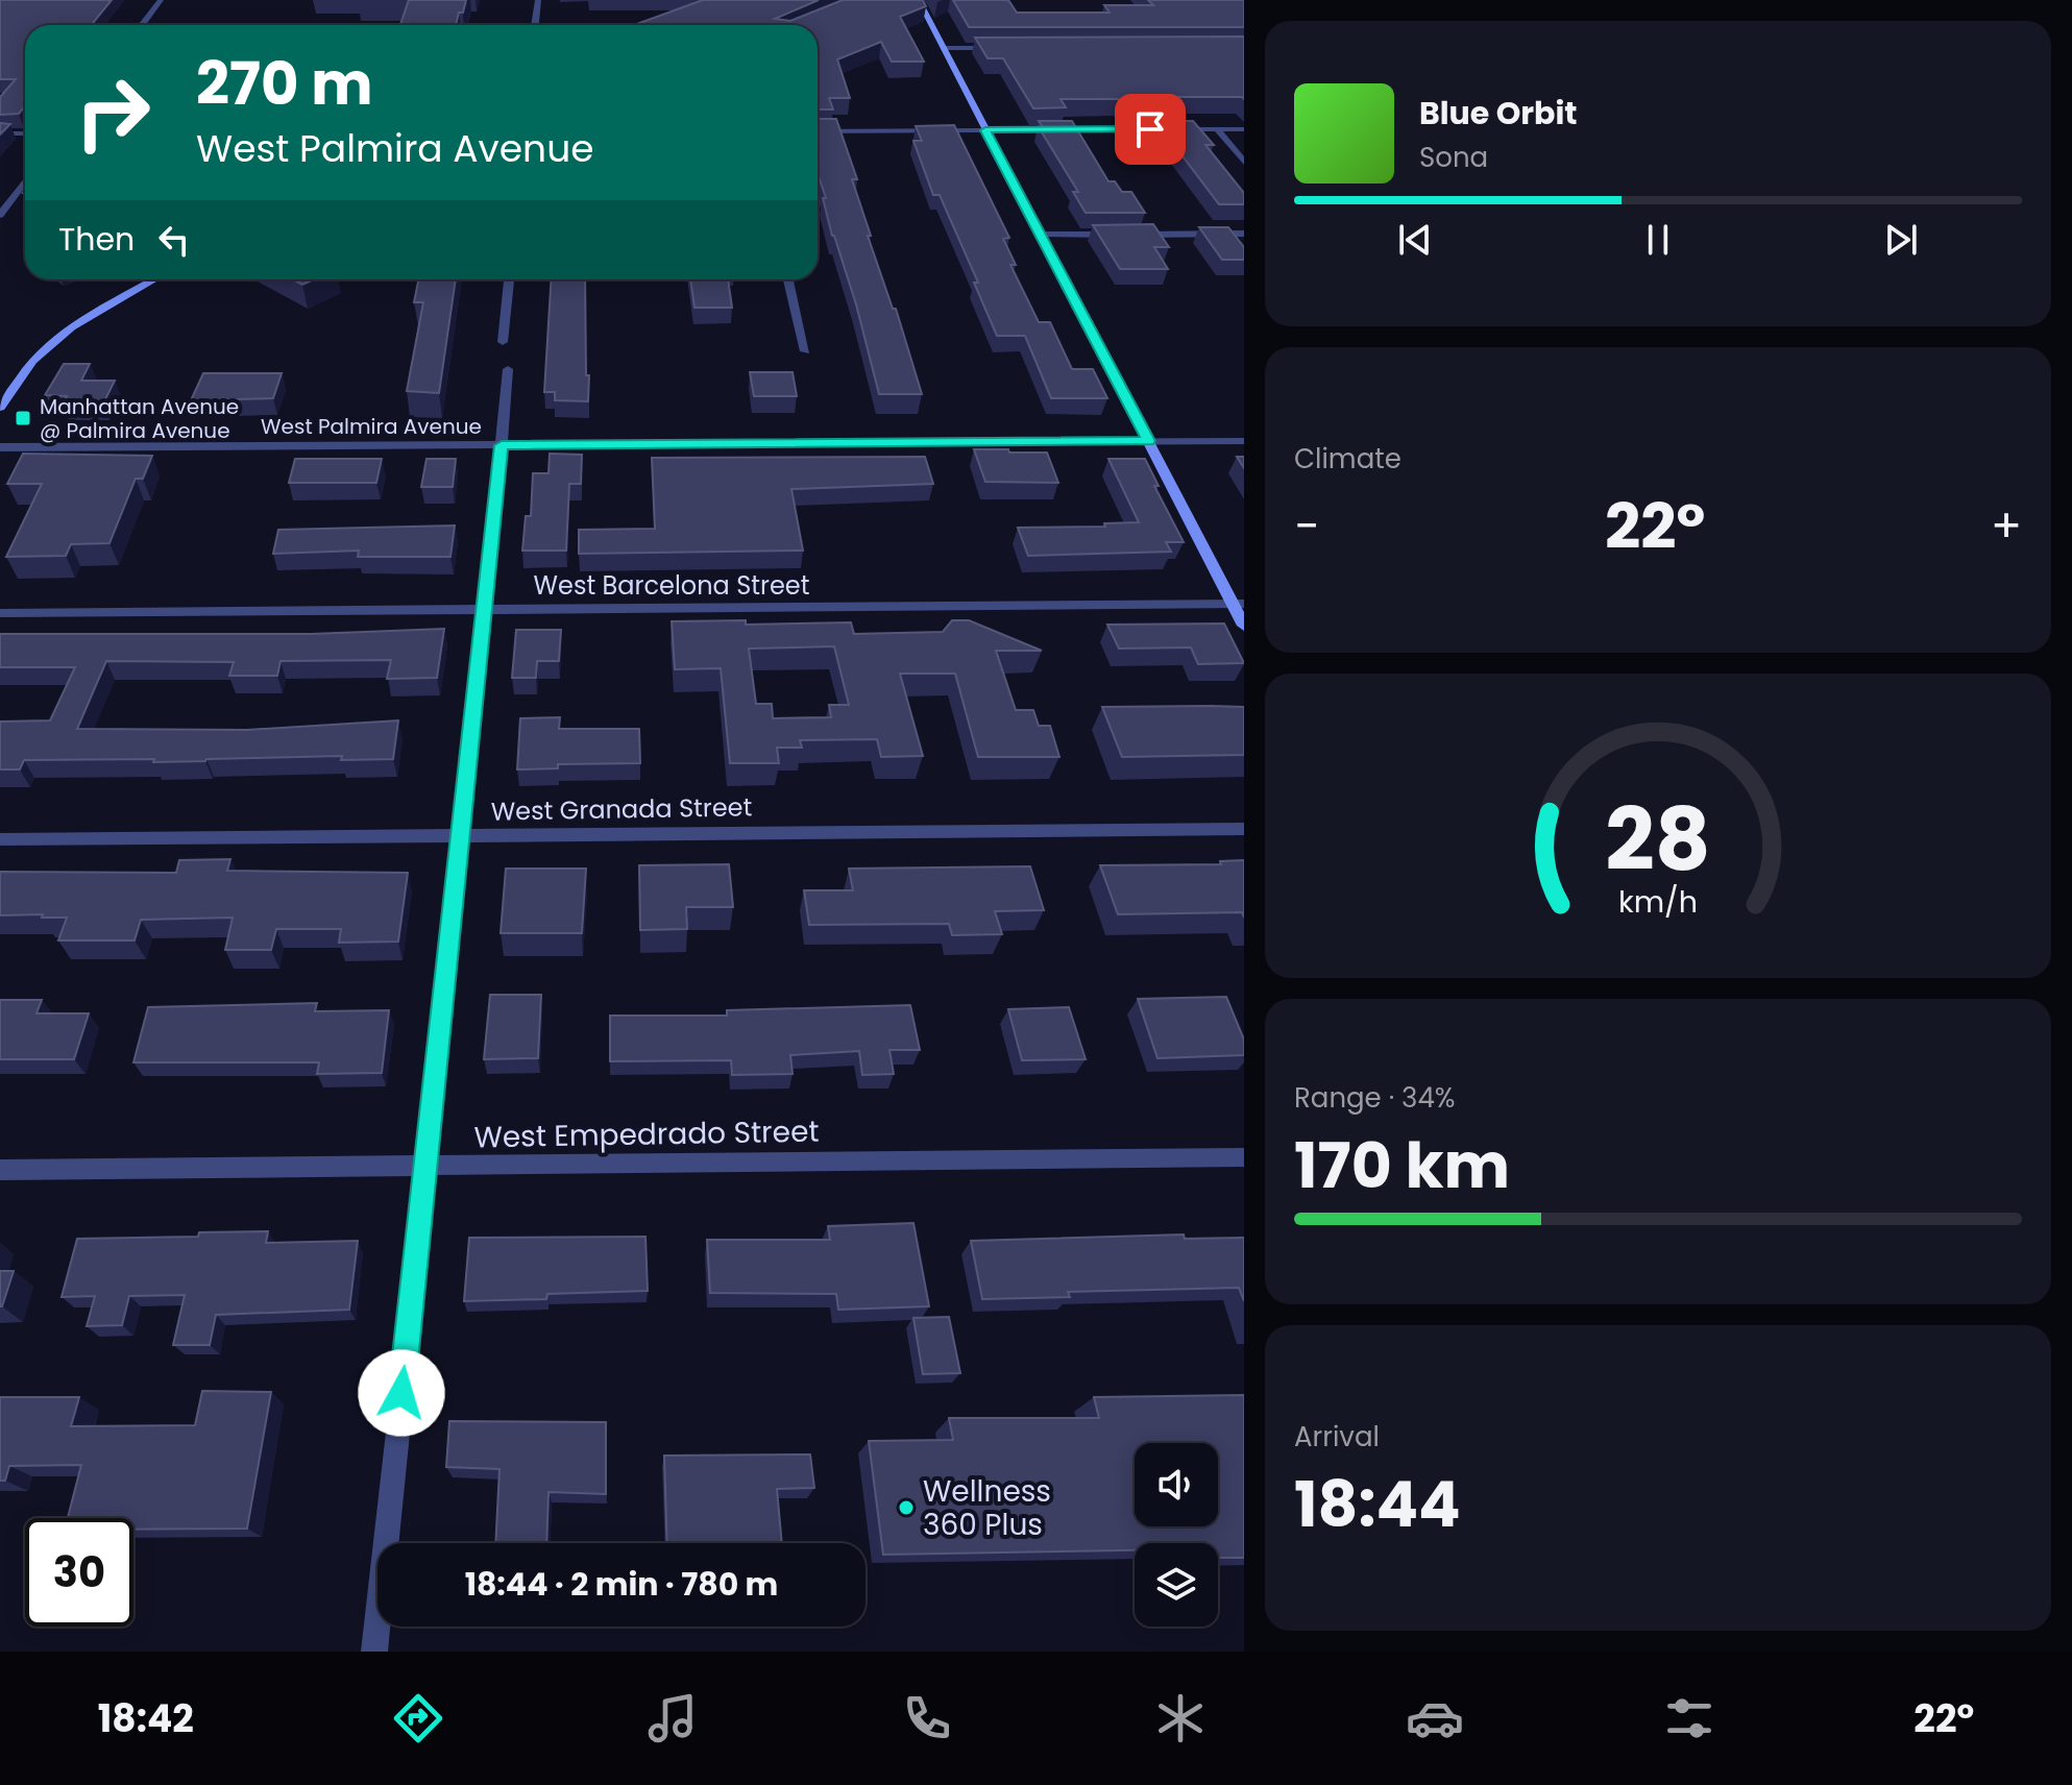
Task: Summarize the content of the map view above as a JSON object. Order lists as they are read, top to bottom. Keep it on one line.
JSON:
{"streets":{"street":["West Palmira Avenue","West Barcelona Street","West Granada Street","West Empedrado Street"]},"places":{"transit":["Manhattan Avenue @ Palmira Avenue"],"other":["Wellness 360 Plus"]},"page":{"turn":["270 m","West Palmira Avenue"],"song":["Blue Orbit","Sona"],"then":"Then","tile":["Climate",["Range · 34%","170 km"],["Arrival","18:44"]],"heat":["−","22°","+"],"limit":"30","trip":"18:44 · 2 min · 780 m","tabs":["18:42","22°"],"gauge":["28","km/h"]}}
